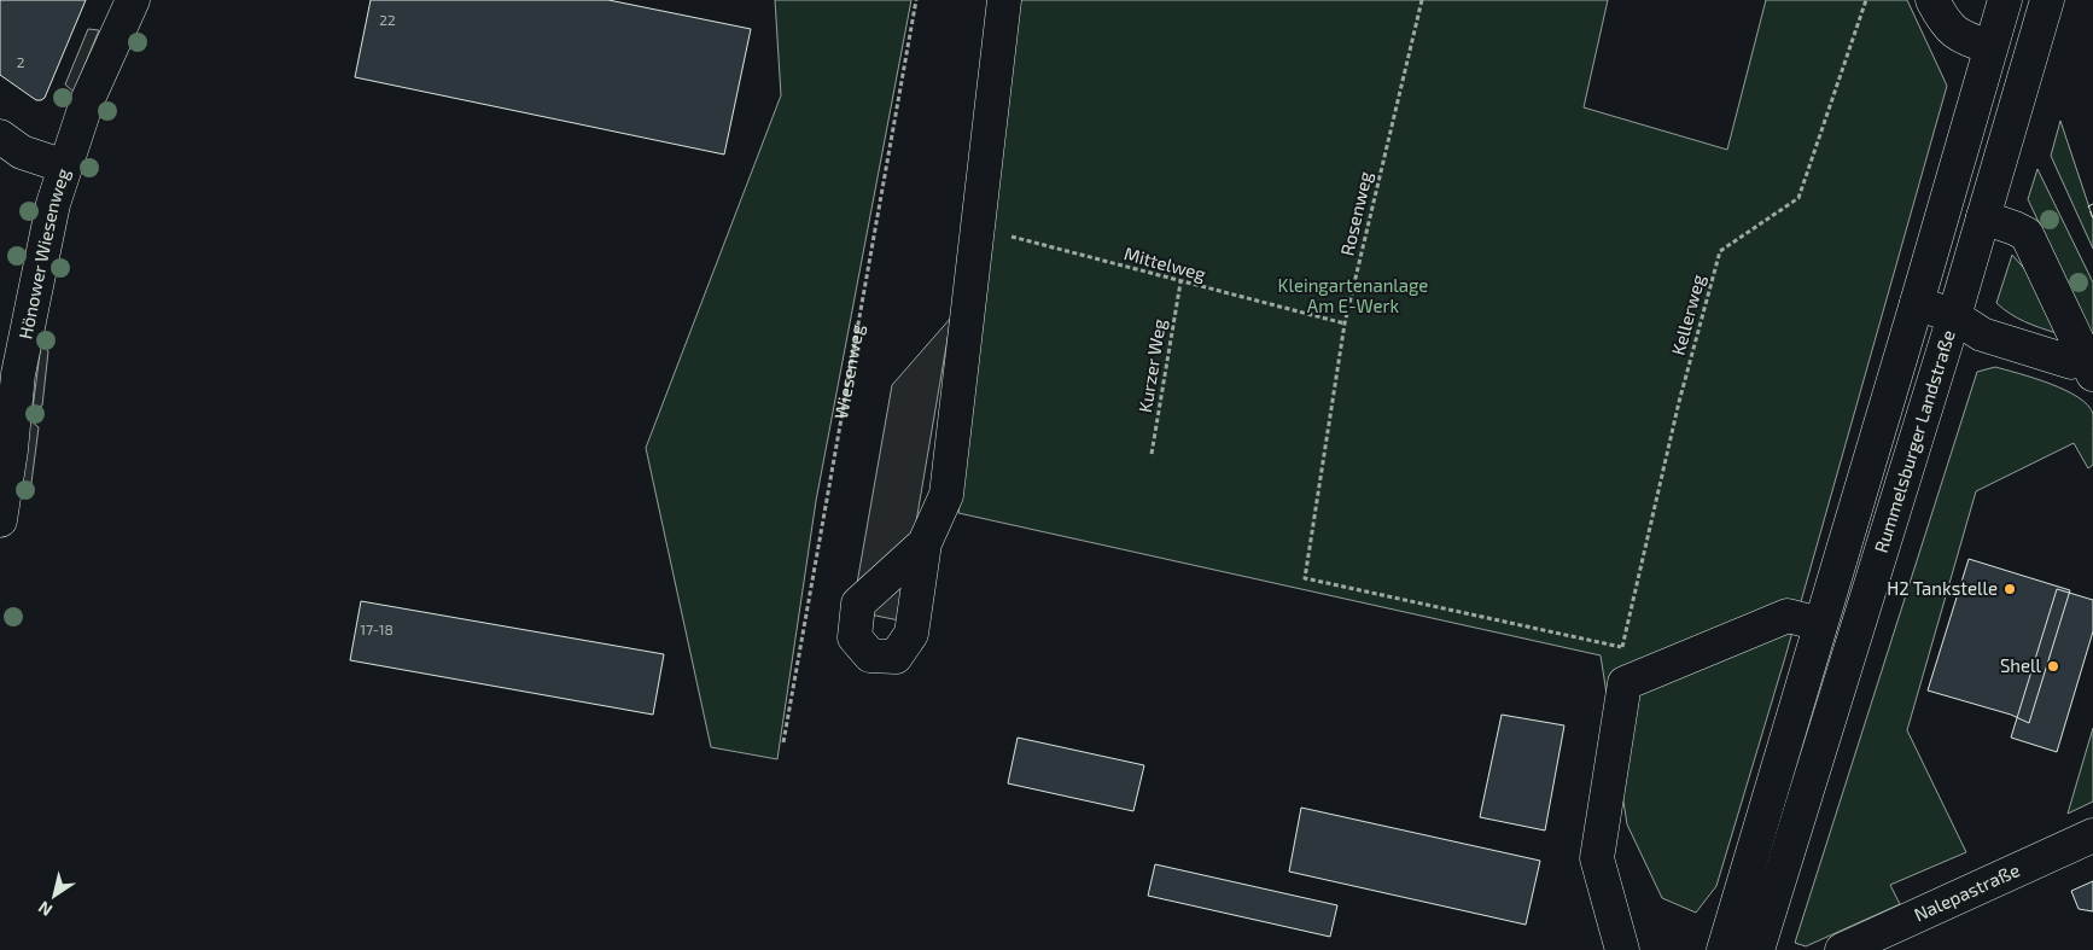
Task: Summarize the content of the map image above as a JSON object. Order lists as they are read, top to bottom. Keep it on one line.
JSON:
{"streets":{"main road":["Hönower Wiesenweg","Rummelsburger Landstraße","Nalepastraße"],"path":["Rosenweg","Mittelweg","Kellerweg","Kurzer Weg","Wiesenweg"]},"crossings":[["Rosenweg","Mittelweg"],["Rosenweg","Kellerweg"],["Mittelweg","Kurzer Weg"]],"parks":["Kleingartenanlage Am E-Werk"],"places":["H2 Tankstelle","Shell"],"house_numbers":["22","2","17-18"],"north":"bottom left"}
